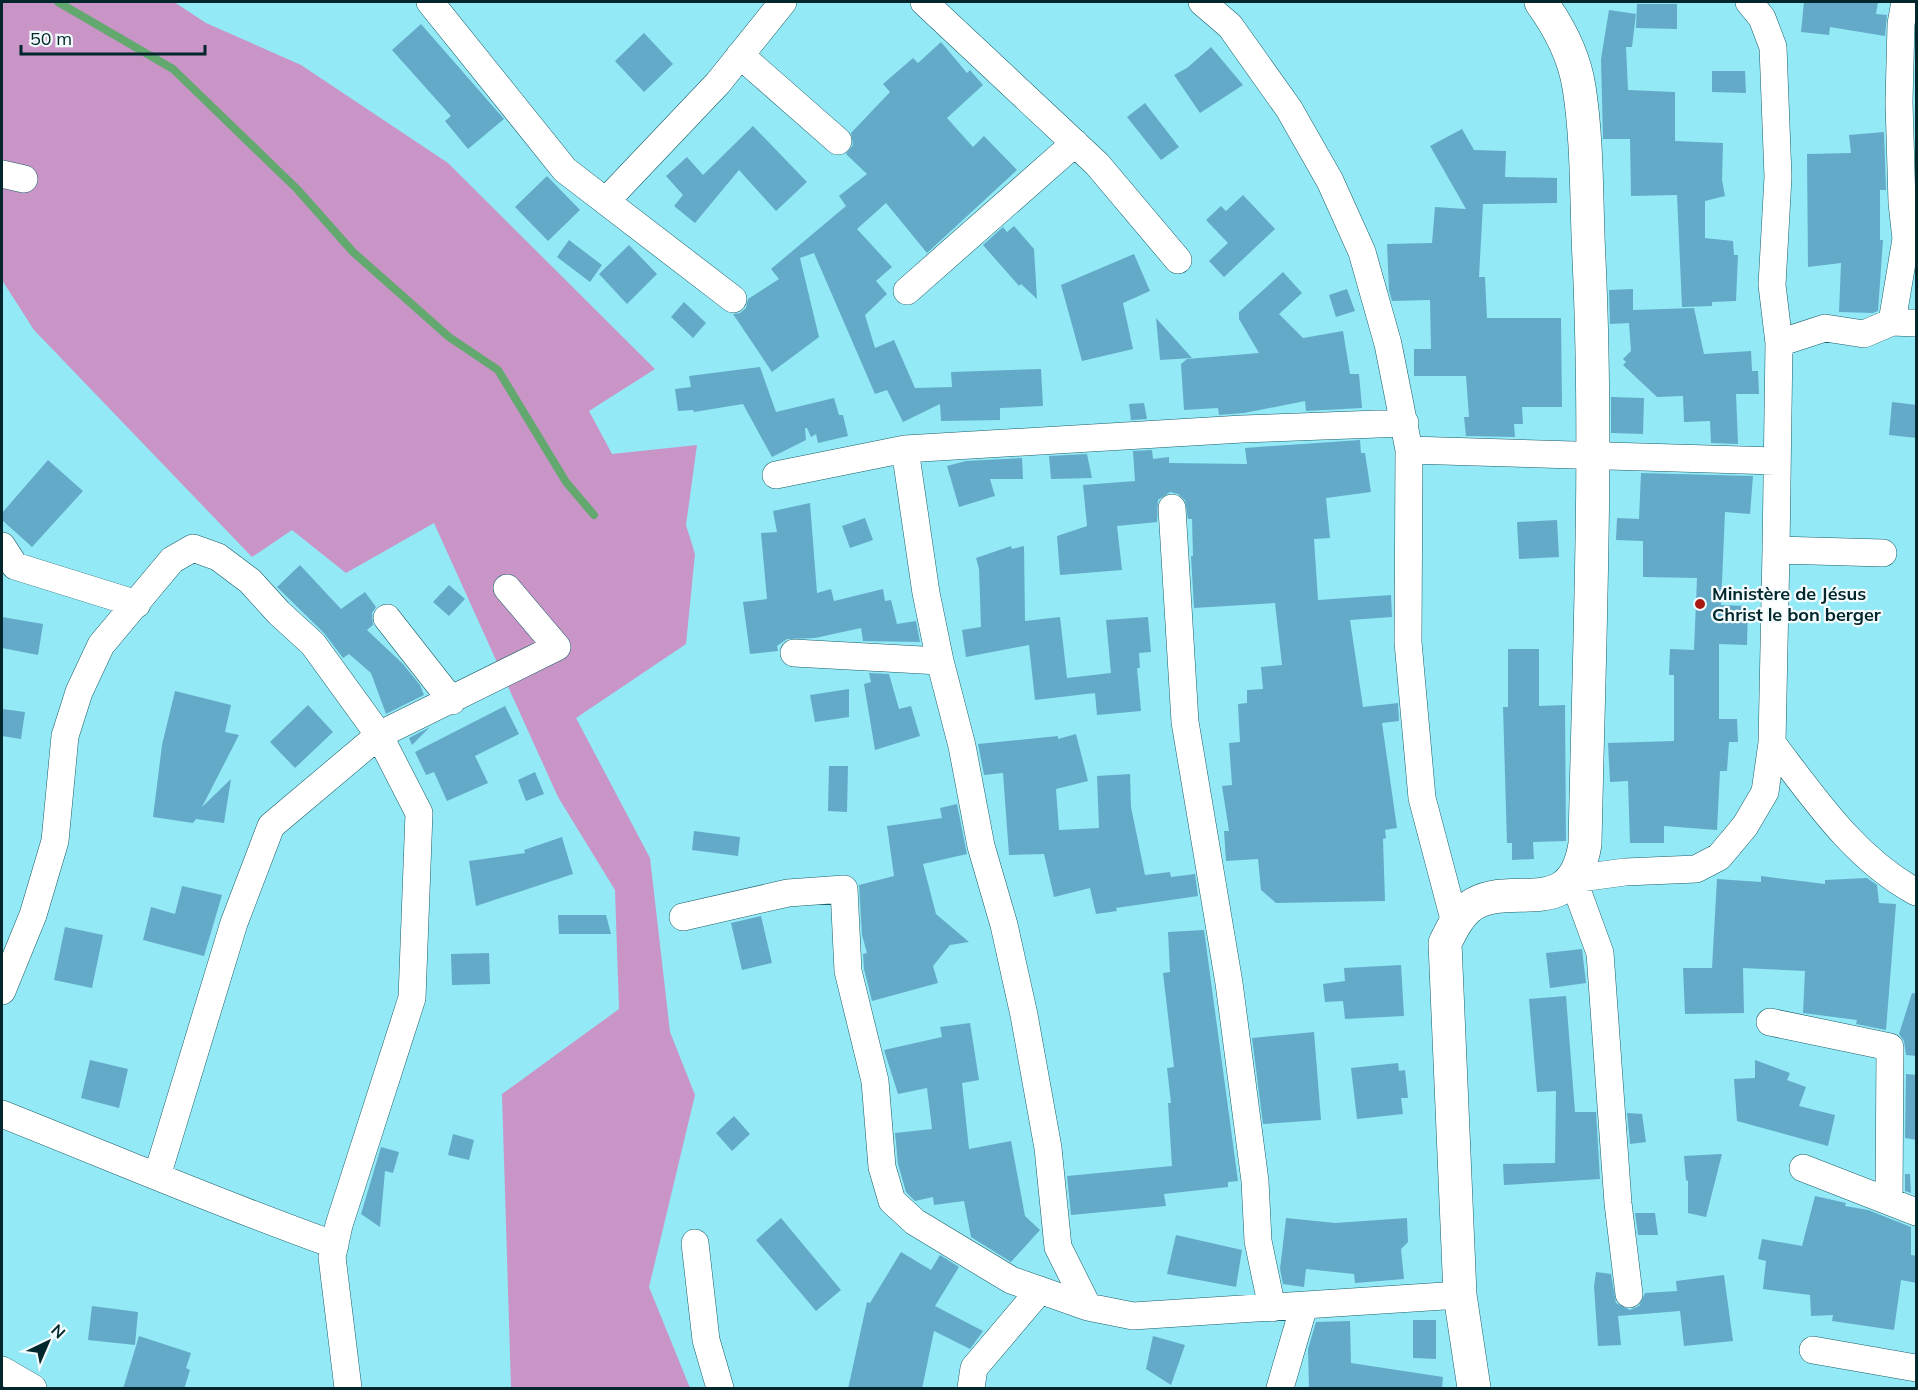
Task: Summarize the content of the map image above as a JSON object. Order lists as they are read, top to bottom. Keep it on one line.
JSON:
{"places":["Ministère de Jésus Christ le bon berger"],"scale_bar":"50 m","north":"top right"}
